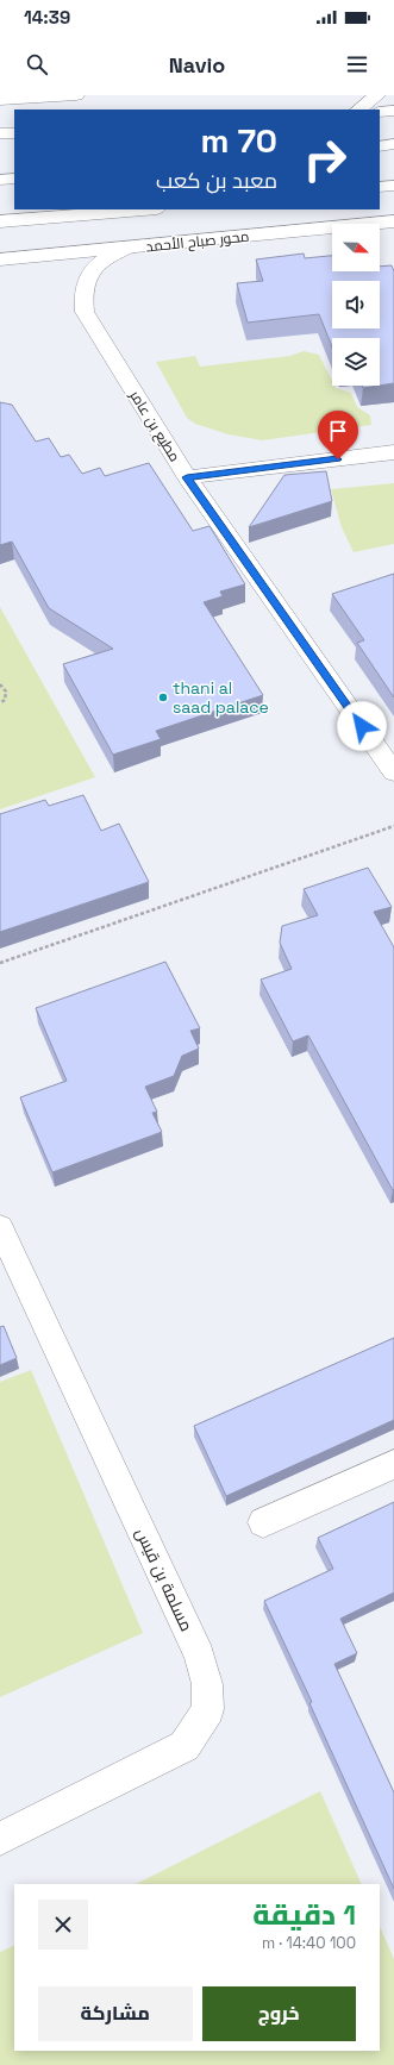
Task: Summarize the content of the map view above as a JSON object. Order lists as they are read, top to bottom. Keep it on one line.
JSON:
{"streets":{"main road":["محور صباح الأحمد","مطيع بن عامر","مسلمة بن قيس"]},"crossings":[["محور صباح الأحمد","مطيع بن عامر"]],"places":["thani al saad palace"],"north":"right","page":{"status":"14:39","header":"Navio","turn":["70 m","معبد بن كعب"],"heading":["1 دقيقة","100 m · 14:40"],"buttons":["خروج","مشاركة"]}}
